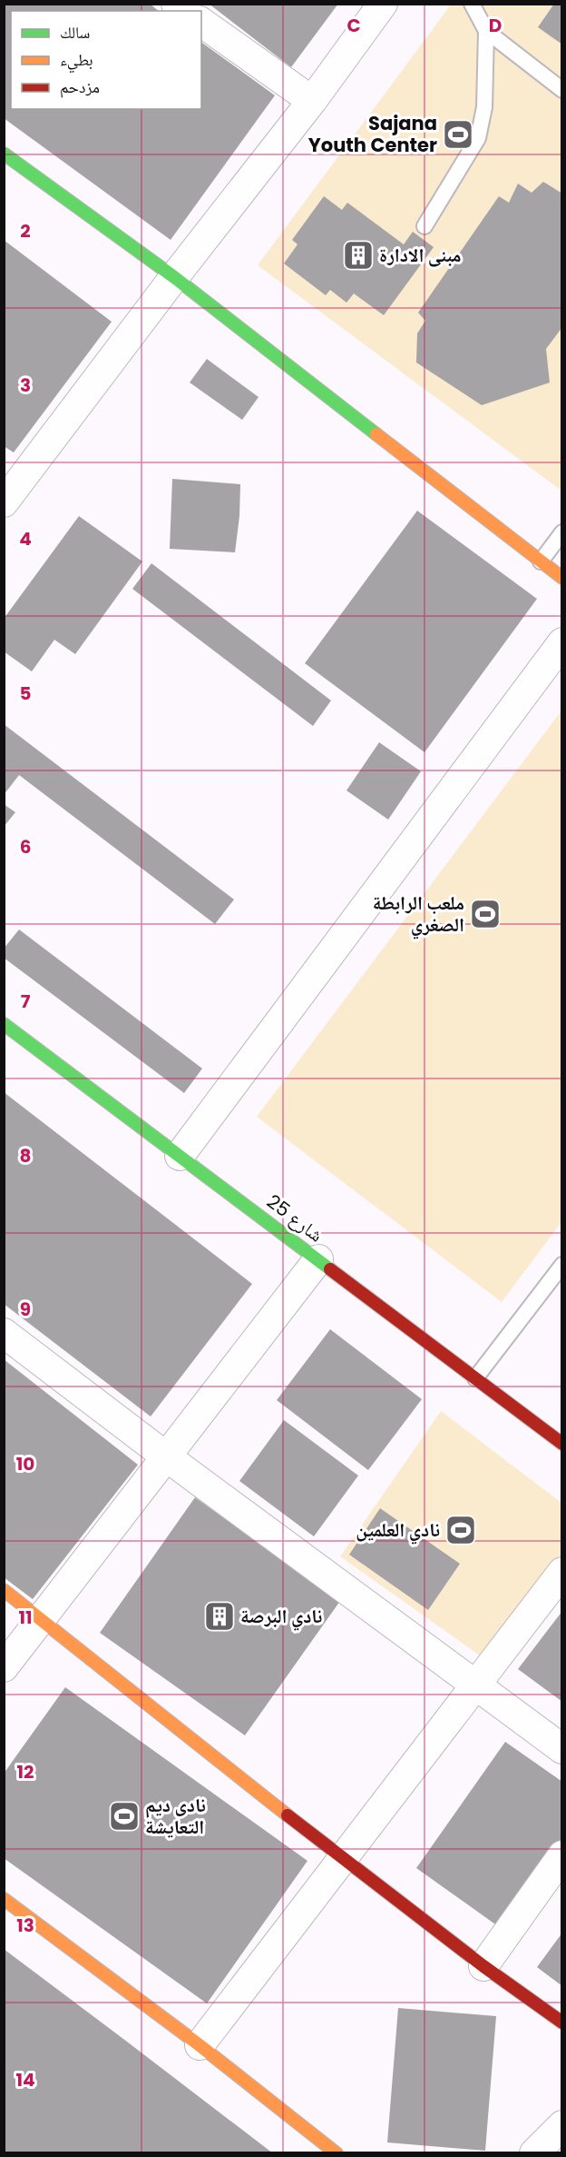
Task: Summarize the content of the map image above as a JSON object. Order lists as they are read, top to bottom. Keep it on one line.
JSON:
{"streets":{"street":["شارع 25"]},"places":{"sports":["Sajana Youth Center","ملعب الرابطة الصغري","نادي العلمين","نادى ديم التعايشة"],"building":["مبنى الادارة","نادي البرصة"]},"legend":["سالك","بطيء","مزدحم"],"grid":{"columns":["C","D"],"rows":["2","3","4","5","6","7","8","9","10","11","12","13","14"]}}
